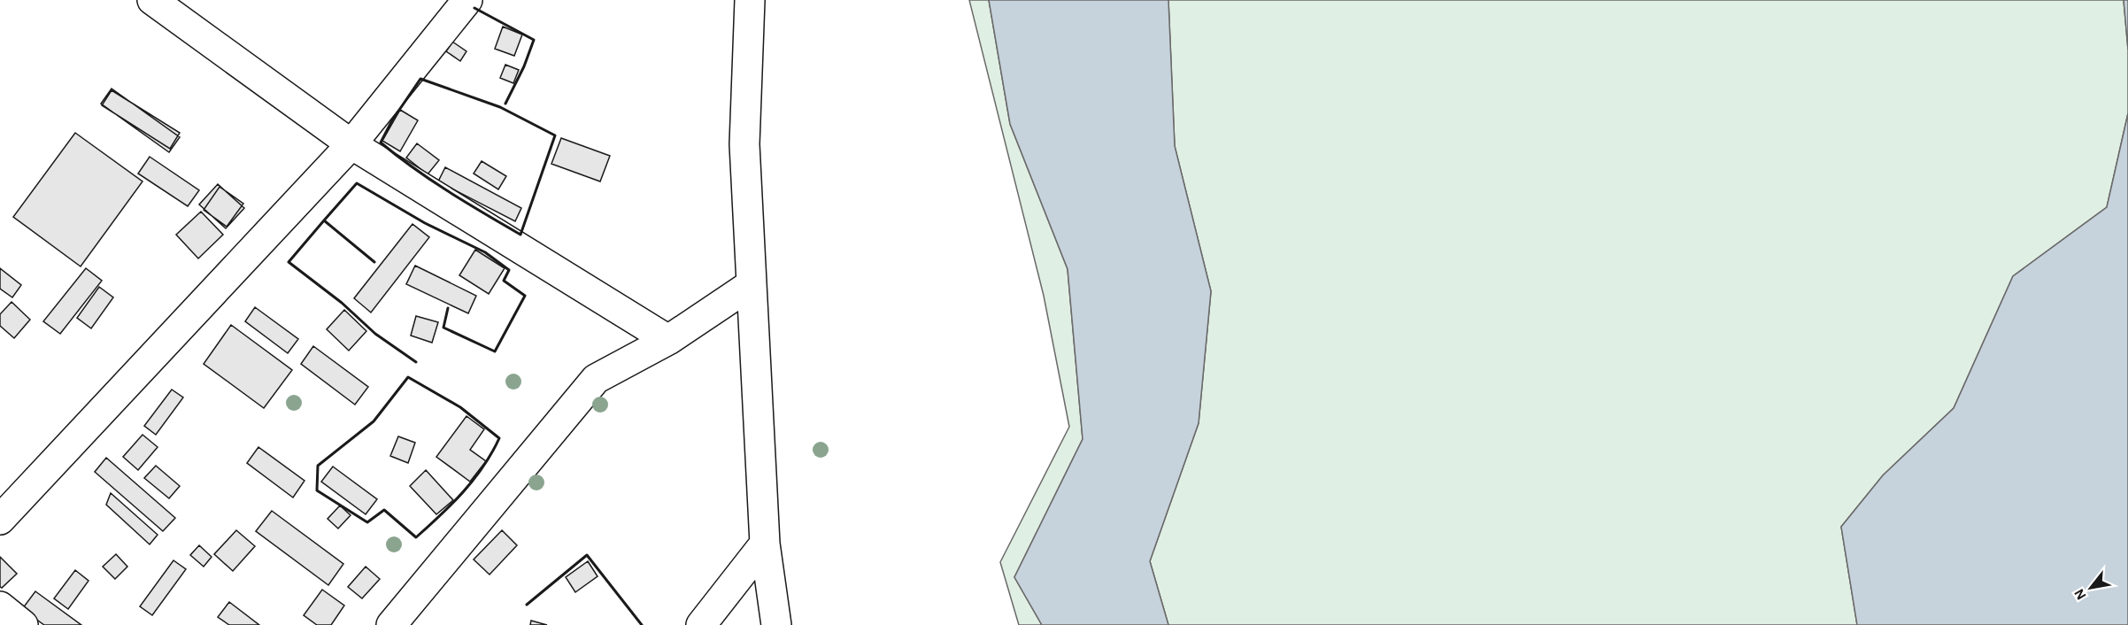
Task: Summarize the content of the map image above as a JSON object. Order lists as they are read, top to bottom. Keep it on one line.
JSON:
{"north":"bottom left"}
